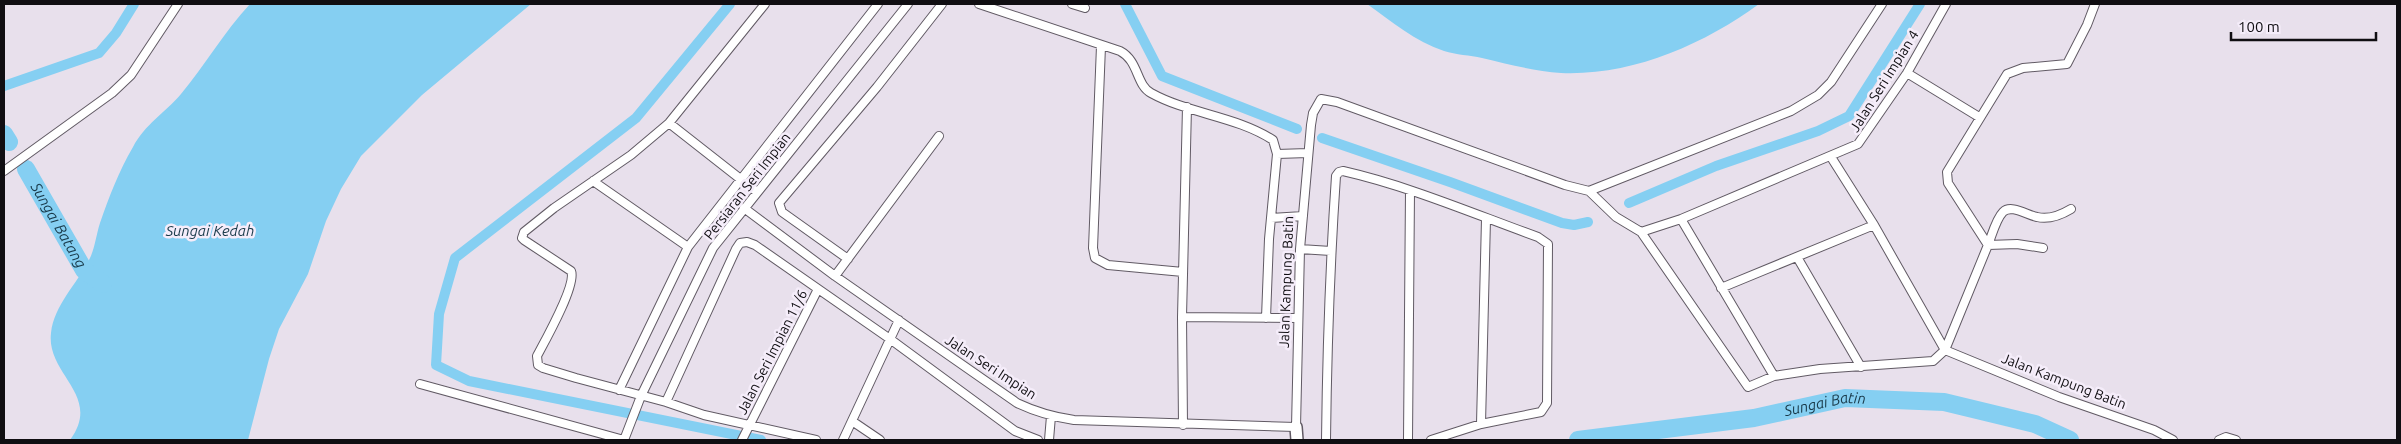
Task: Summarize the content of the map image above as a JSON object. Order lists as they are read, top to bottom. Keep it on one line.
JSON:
{"streets":{"street":["Jalan Seri Impian 4","Persiaran Seri Impian","Jalan Kampung Batin","Jalan Seri Impian 11/6","Jalan Seri Impian"]},"crossings":[["Persiaran Seri Impian","Jalan Seri Impian"],["Jalan Kampung Batin","Jalan Seri Impian"]],"water":["Sungai Batang","Sungai Kedah","Sungai Batin"],"scale_bar":"100 m"}
